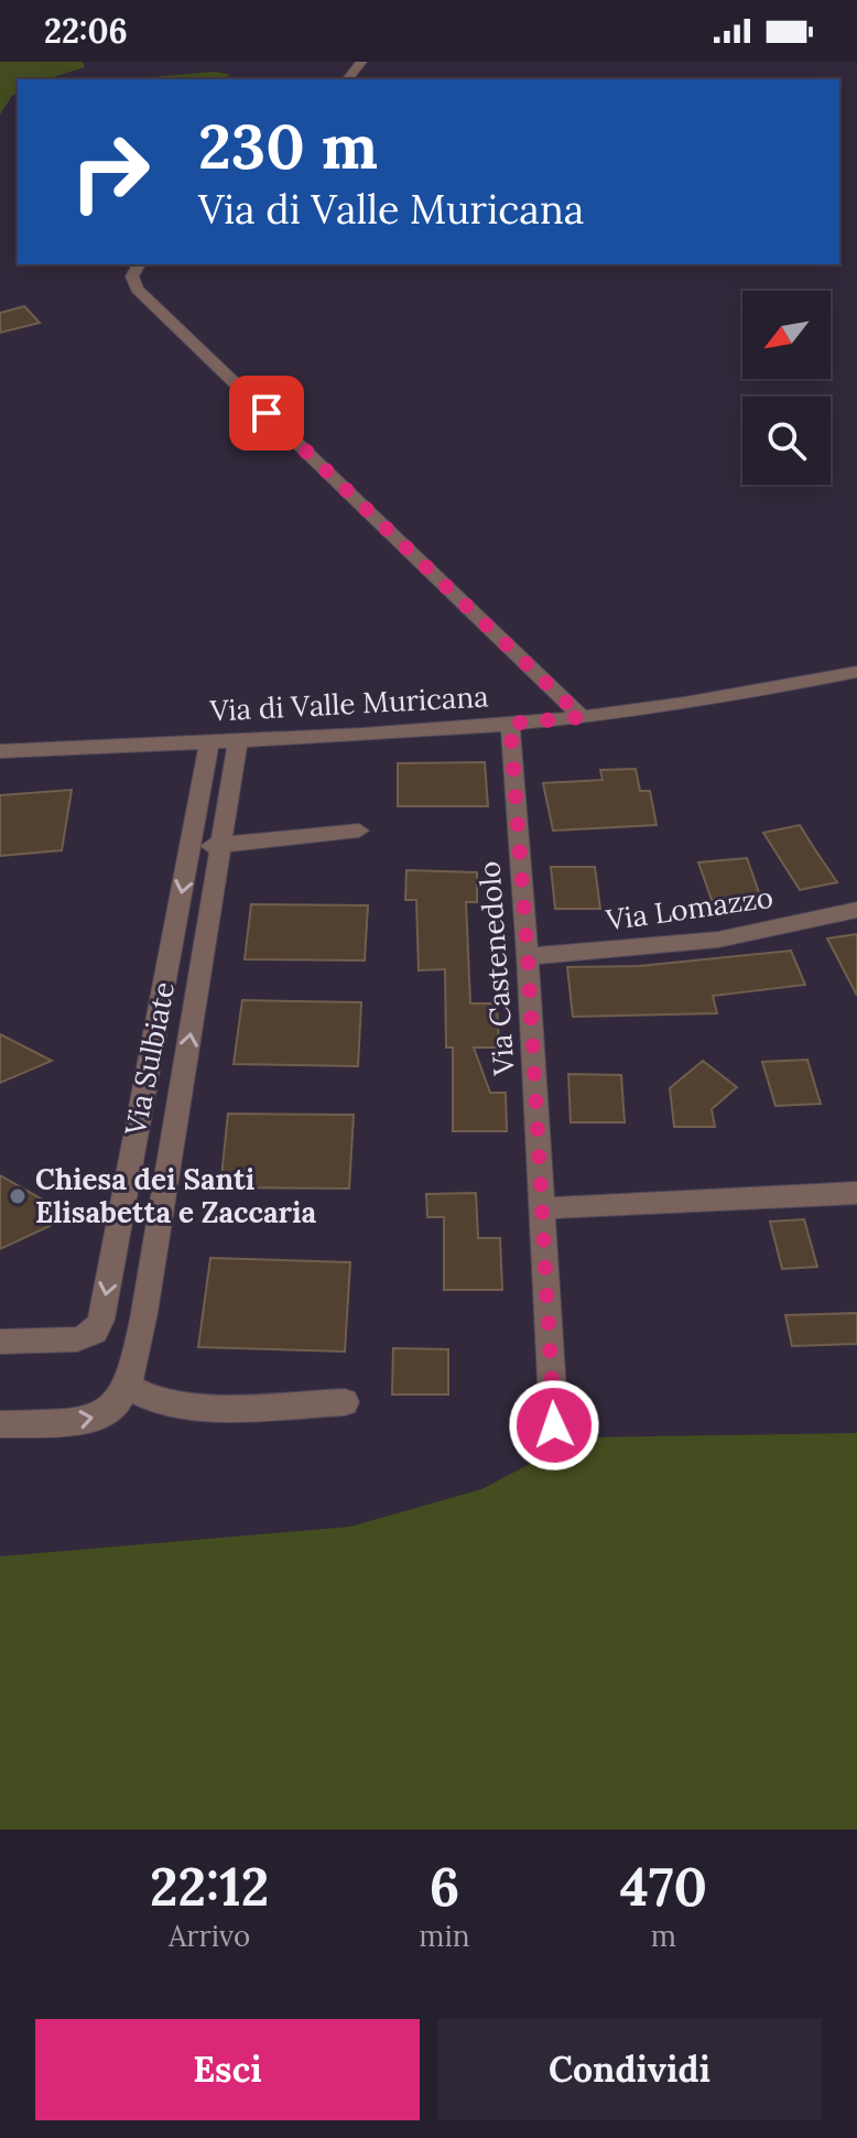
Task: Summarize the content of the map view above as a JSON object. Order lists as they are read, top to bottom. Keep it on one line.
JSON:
{"streets":{"street":["Via di Valle Muricana","Via Lomazzo","Via Castenedolo","Via Sulbiate"]},"crossings":[["Via di Valle Muricana","Via Castenedolo"],["Via di Valle Muricana","Via Sulbiate"],["Via Lomazzo","Via Castenedolo"]],"places":["Chiesa dei Santi Elisabetta e Zaccaria"],"north":"bottom left","page":{"status":"22:06","turn":["230 m","Via di Valle Muricana"],"eta":["22:12","Arrivo","6","min","470","m"],"buttons":["Esci","Condividi"]}}
